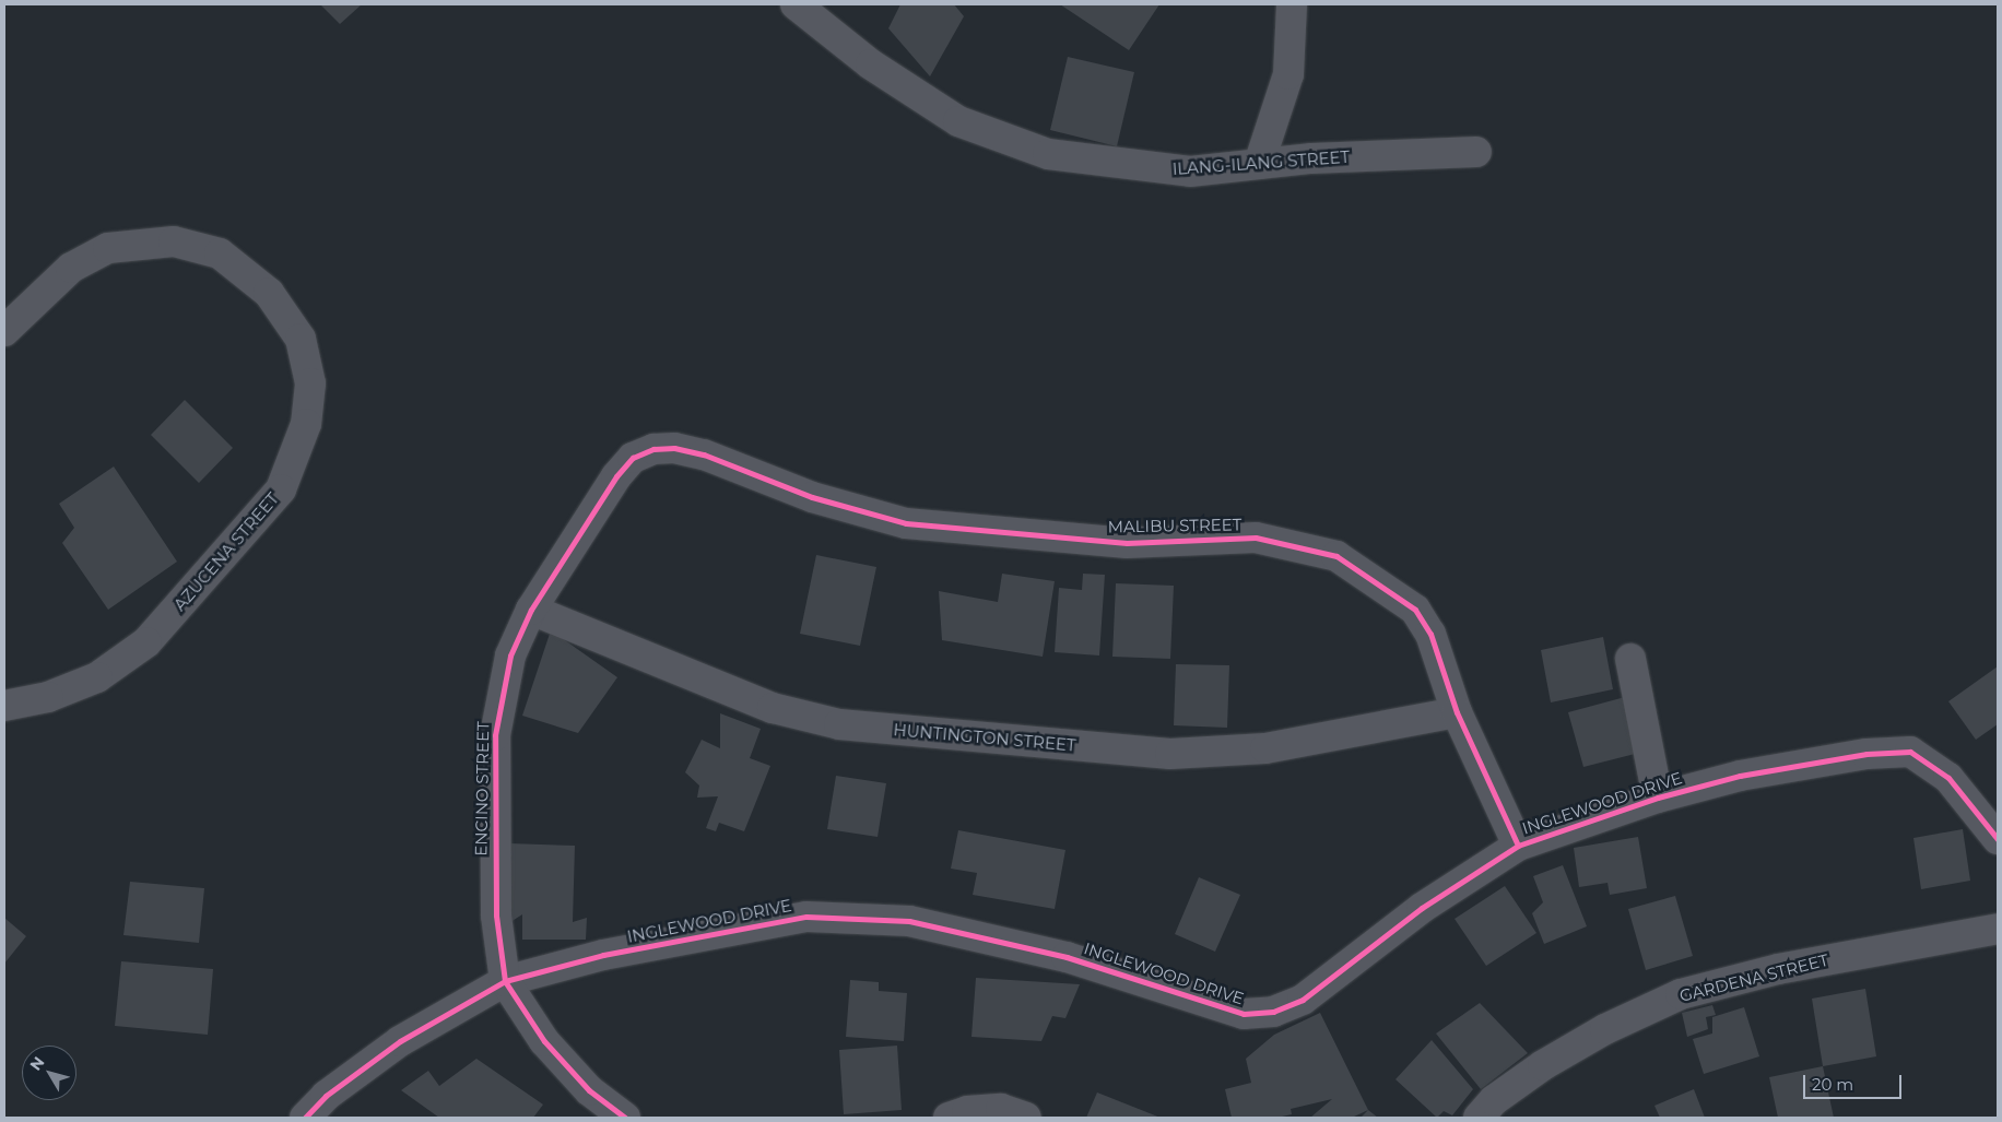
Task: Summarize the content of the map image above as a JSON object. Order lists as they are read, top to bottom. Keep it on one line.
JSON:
{"streets":{"street":["ILANG-ILANG STREET","MALIBU STREET","AZUCENA STREET","HUNTINGTON STREET","ENCINO STREET","INGLEWOOD DRIVE","GARDENA STREET"]},"crossings":[["MALIBU STREET","HUNTINGTON STREET"],["MALIBU STREET","ENCINO STREET"],["MALIBU STREET","INGLEWOOD DRIVE"],["HUNTINGTON STREET","ENCINO STREET"],["ENCINO STREET","INGLEWOOD DRIVE"]],"scale_bar":"20 m","north":"top left"}
